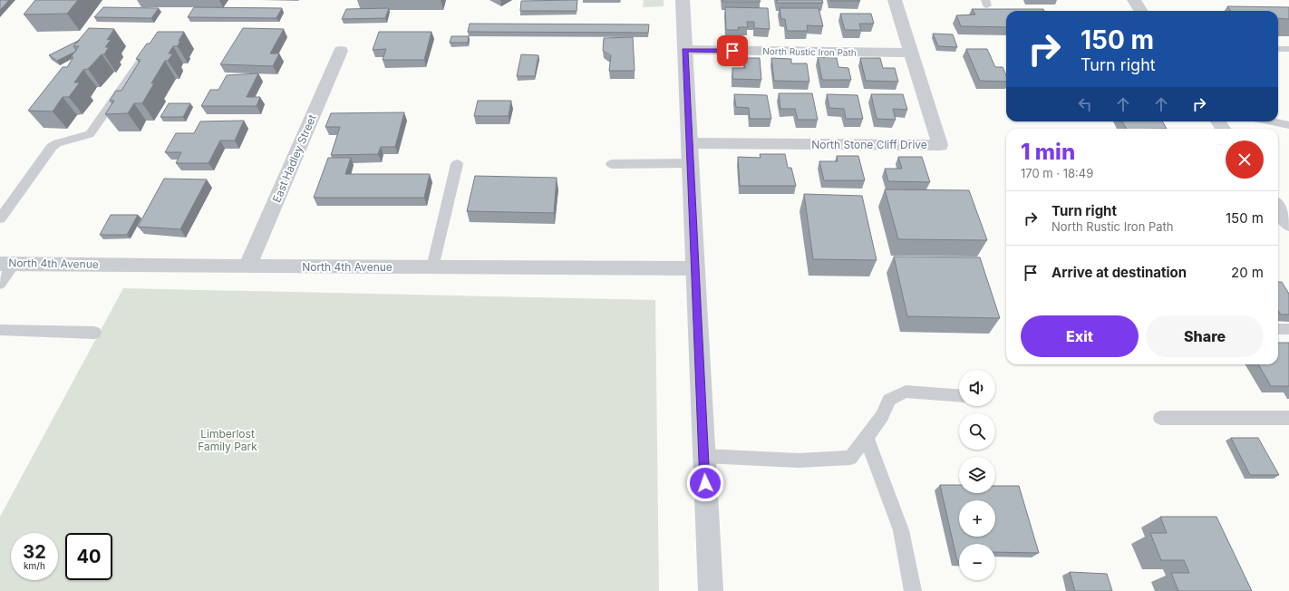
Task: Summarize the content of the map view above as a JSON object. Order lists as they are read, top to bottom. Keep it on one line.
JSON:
{"streets":{"street":["North Rustic Iron Path","North Stone Cliff Drive","East Hadley Street","North 4th Avenue"]},"crossings":[["North Rustic Iron Path","North Stone Cliff Drive"],["East Hadley Street","North 4th Avenue"]],"parks":["Limberlost Family Park"],"page":{"turn":["150 m","Turn right"],"heading":["1 min","170 m · 18:49"],"list":[{"name":"Turn right","note":"North Rustic Iron Path","value":"150 m"},{"name":"Arrive at destination","value":"20 m"}],"buttons":["Exit","Share"],"map_buttons":["+","−"],"speed":"32 km/h","limit":"40"}}
